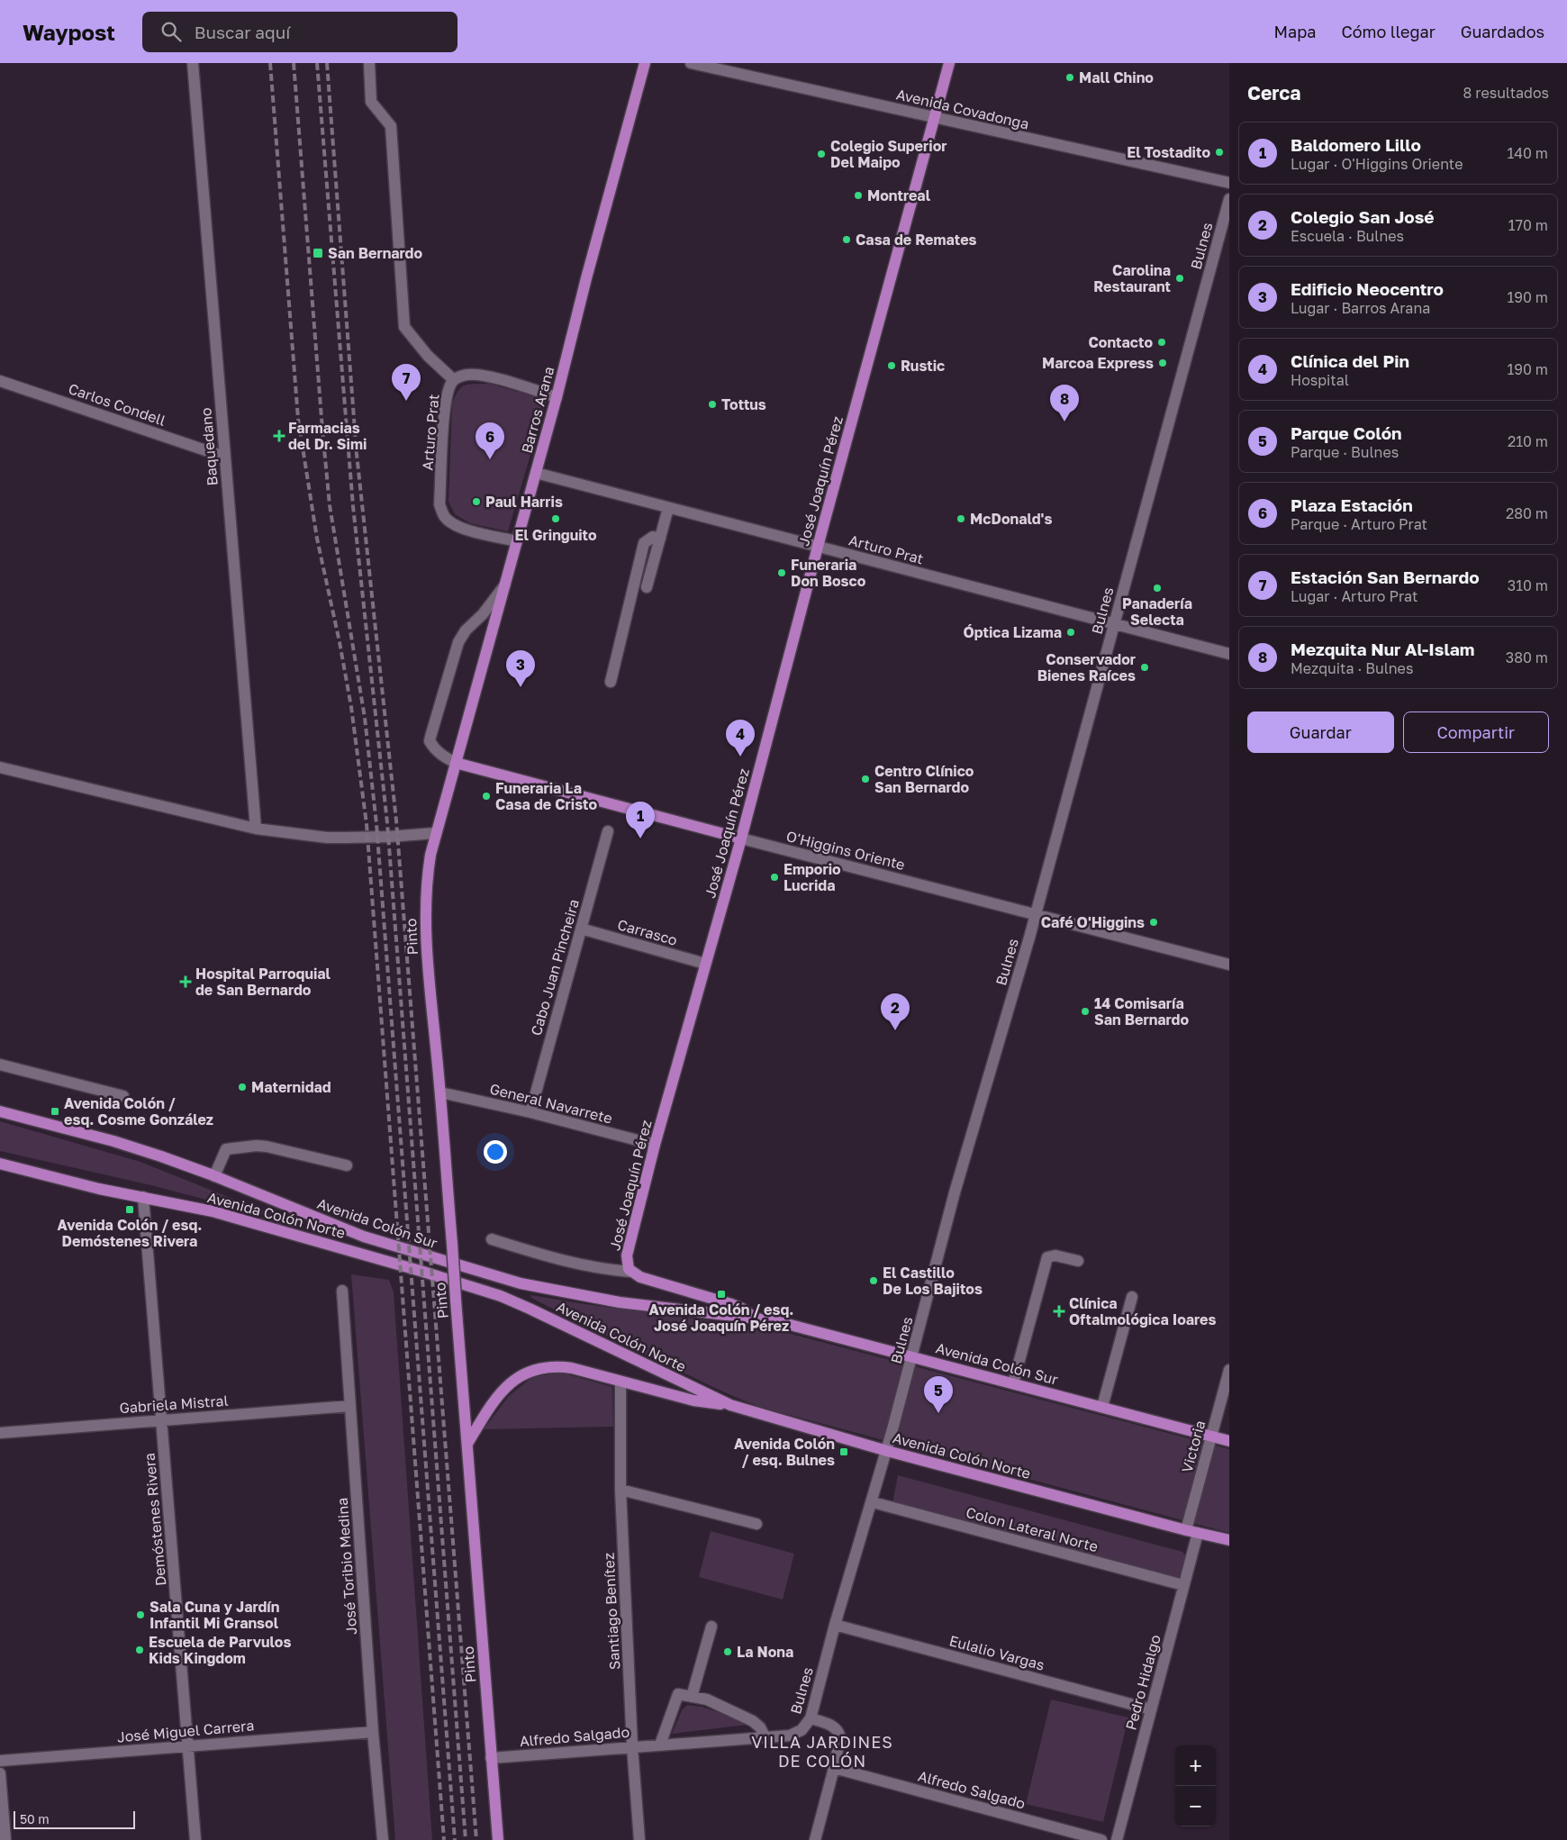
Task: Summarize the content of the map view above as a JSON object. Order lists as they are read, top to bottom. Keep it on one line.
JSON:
{"streets":{"main road":["Barros Arana","José Joaquín Pérez","O'Higgins Oriente","Pinto","Avenida Colón Norte","Avenida Colón Sur"],"street":["Avenida Covadonga","Bulnes","Carlos Condell","Arturo Prat","Baquedano","Carrasco","Cabo Juan Pincheira","General Navarrete","Gabriela Mistral","Victoria","Demóstenes Rivera","Colon Lateral Norte","José Toribio Medina","Santiago Benítez","Eulalio Vargas","Pedro Hidalgo","José Miguel Carrera","Alfredo Salgado"]},"crossings":[["Avenida Covadonga","José Joaquín Pérez"],["Bulnes","Arturo Prat"],["Bulnes","O'Higgins Oriente"],["Bulnes","Avenida Colón Norte"],["Bulnes","Avenida Colón Sur"],["Bulnes","Colon Lateral Norte"],["Bulnes","Eulalio Vargas"],["Bulnes","Alfredo Salgado"],["Carlos Condell","Baquedano"],["Barros Arana","Arturo Prat"],["Barros Arana","O'Higgins Oriente"],["Barros Arana","Pinto"],["Arturo Prat","José Joaquín Pérez"],["José Joaquín Pérez","O'Higgins Oriente"],["José Joaquín Pérez","Carrasco"],["José Joaquín Pérez","General Navarrete"],["José Joaquín Pérez","Avenida Colón Sur"],["O'Higgins Oriente","Pinto"],["Carrasco","Cabo Juan Pincheira"],["Pinto","General Navarrete"],["Pinto","Alfredo Salgado"],["Cabo Juan Pincheira","General Navarrete"],["Avenida Colón Norte","Victoria"],["Avenida Colón Norte","Demóstenes Rivera"],["Avenida Colón Norte","Pedro Hidalgo"],["Avenida Colón Sur","Victoria"],["Gabriela Mistral","Demóstenes Rivera"],["Gabriela Mistral","José Toribio Medina"],["Demóstenes Rivera","José Miguel Carrera"],["Colon Lateral Norte","Pedro Hidalgo"],["José Toribio Medina","José Miguel Carrera"],["Santiago Benítez","Alfredo Salgado"],["Eulalio Vargas","Pedro Hidalgo"]],"districts":["VILLA JARDINES DE COLÓN"],"places":{"other":["Mall Chino","El Tostadito","Colegio Superior Del Maipo","Montreal","Casa de Remates","Carolina Restaurant","Contacto","Marcoa Express","Rustic","Tottus","Paul Harris","El Gringuito","McDonald's","Funeraria Don Bosco","Panadería Selecta","Óptica Lizama","Conservador Bienes Raíces","Centro Clínico San Bernardo","Funeraria La Casa de Cristo","Emporio Lucrida","Café O'Higgins","14 Comisaría San Bernardo","Maternidad","El Castillo De Los Bajitos","Sala Cuna y Jardín Infantil Mi Gransol","Escuela de Parvulos Kids Kingdom","La Nona"],"transit":["San Bernardo","Avenida Colón / esq. Cosme González","Avenida Colón / esq. Demóstenes Rivera","Avenida Colón / esq. José Joaquín Pérez","Avenida Colón / esq. Bulnes"],"health":["Farmacias del Dr. Simi","Hospital Parroquial de San Bernardo","Clínica Oftalmológica Ioares"]},"scale_bar":"50 m","page":{"header":"Waypost","search":"Buscar aquí","nav":["Mapa","Cómo llegar","Guardados"],"heading":["Cerca","8 resultados"],"list":[{"mark":"1","name":"Baldomero Lillo","note":"Lugar · O'Higgins Oriente","value":"140 m"},{"mark":"2","name":"Colegio San José","note":"Escuela · Bulnes","value":"170 m"},{"mark":"3","name":"Edificio Neocentro","note":"Lugar · Barros Arana","value":"190 m"},{"mark":"4","name":"Clínica del Pin","note":"Hospital","value":"190 m"},{"mark":"5","name":"Parque Colón","note":"Parque · Bulnes","value":"210 m"},{"mark":"6","name":"Plaza Estación","note":"Parque · Arturo Prat","value":"280 m"},{"mark":"7","name":"Estación San Bernardo","note":"Lugar · Arturo Prat","value":"310 m"},{"mark":"8","name":"Mezquita Nur Al-Islam","note":"Mezquita · Bulnes","value":"380 m"}],"pins":["7","8","6","3","4","1","2","5"],"buttons":["Guardar","Compartir"],"map_buttons":["+","−"],"scale":"50 m"}}
